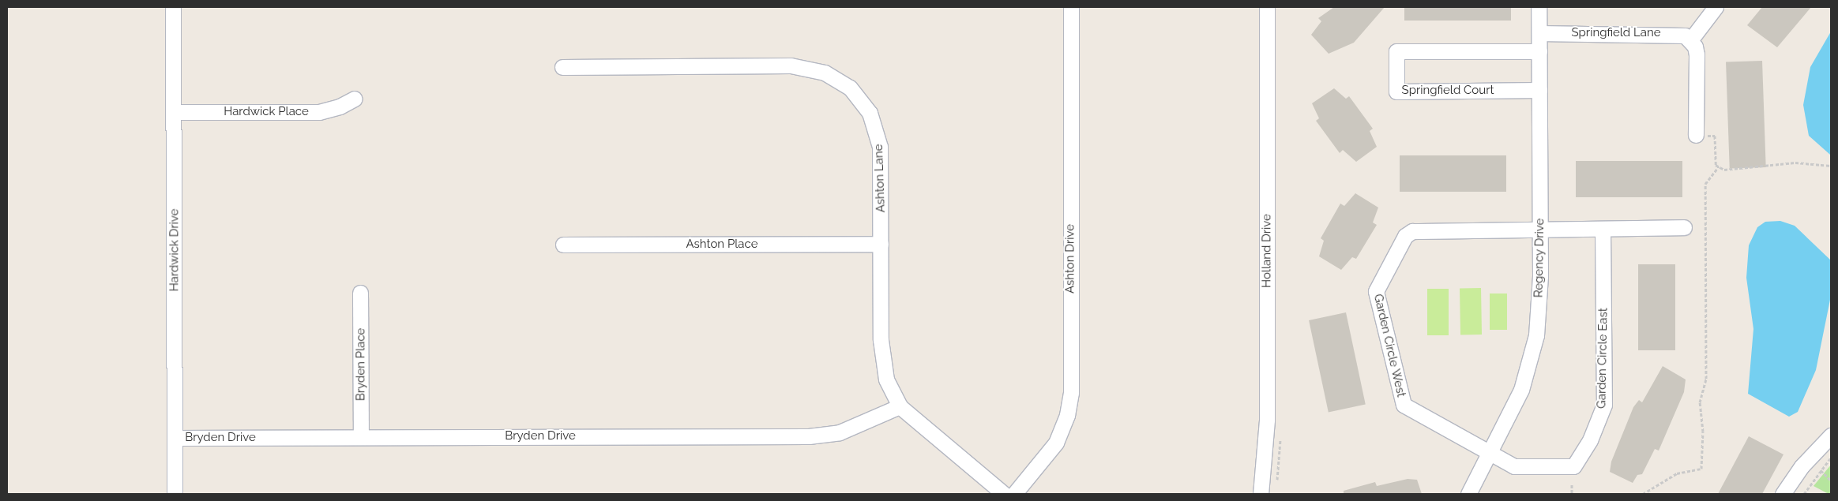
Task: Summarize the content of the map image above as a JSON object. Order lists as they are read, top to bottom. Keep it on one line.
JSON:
{"streets":{"street":["Springfield Lane","Springfield Court","Hardwick Place","Ashton Lane","Ashton Place","Hardwick Drive","Holland Drive","Regency Drive","Ashton Drive","Garden Circle West","Garden Circle East","Bryden Place","Bryden Drive"]},"crossings":[["Springfield Lane","Regency Drive"],["Springfield Court","Regency Drive"],["Hardwick Place","Hardwick Drive"],["Ashton Lane","Ashton Place"],["Ashton Lane","Bryden Drive"],["Hardwick Drive","Bryden Drive"],["Regency Drive","Garden Circle West"],["Regency Drive","Garden Circle East"],["Garden Circle West","Garden Circle East"],["Bryden Place","Bryden Drive"]]}
